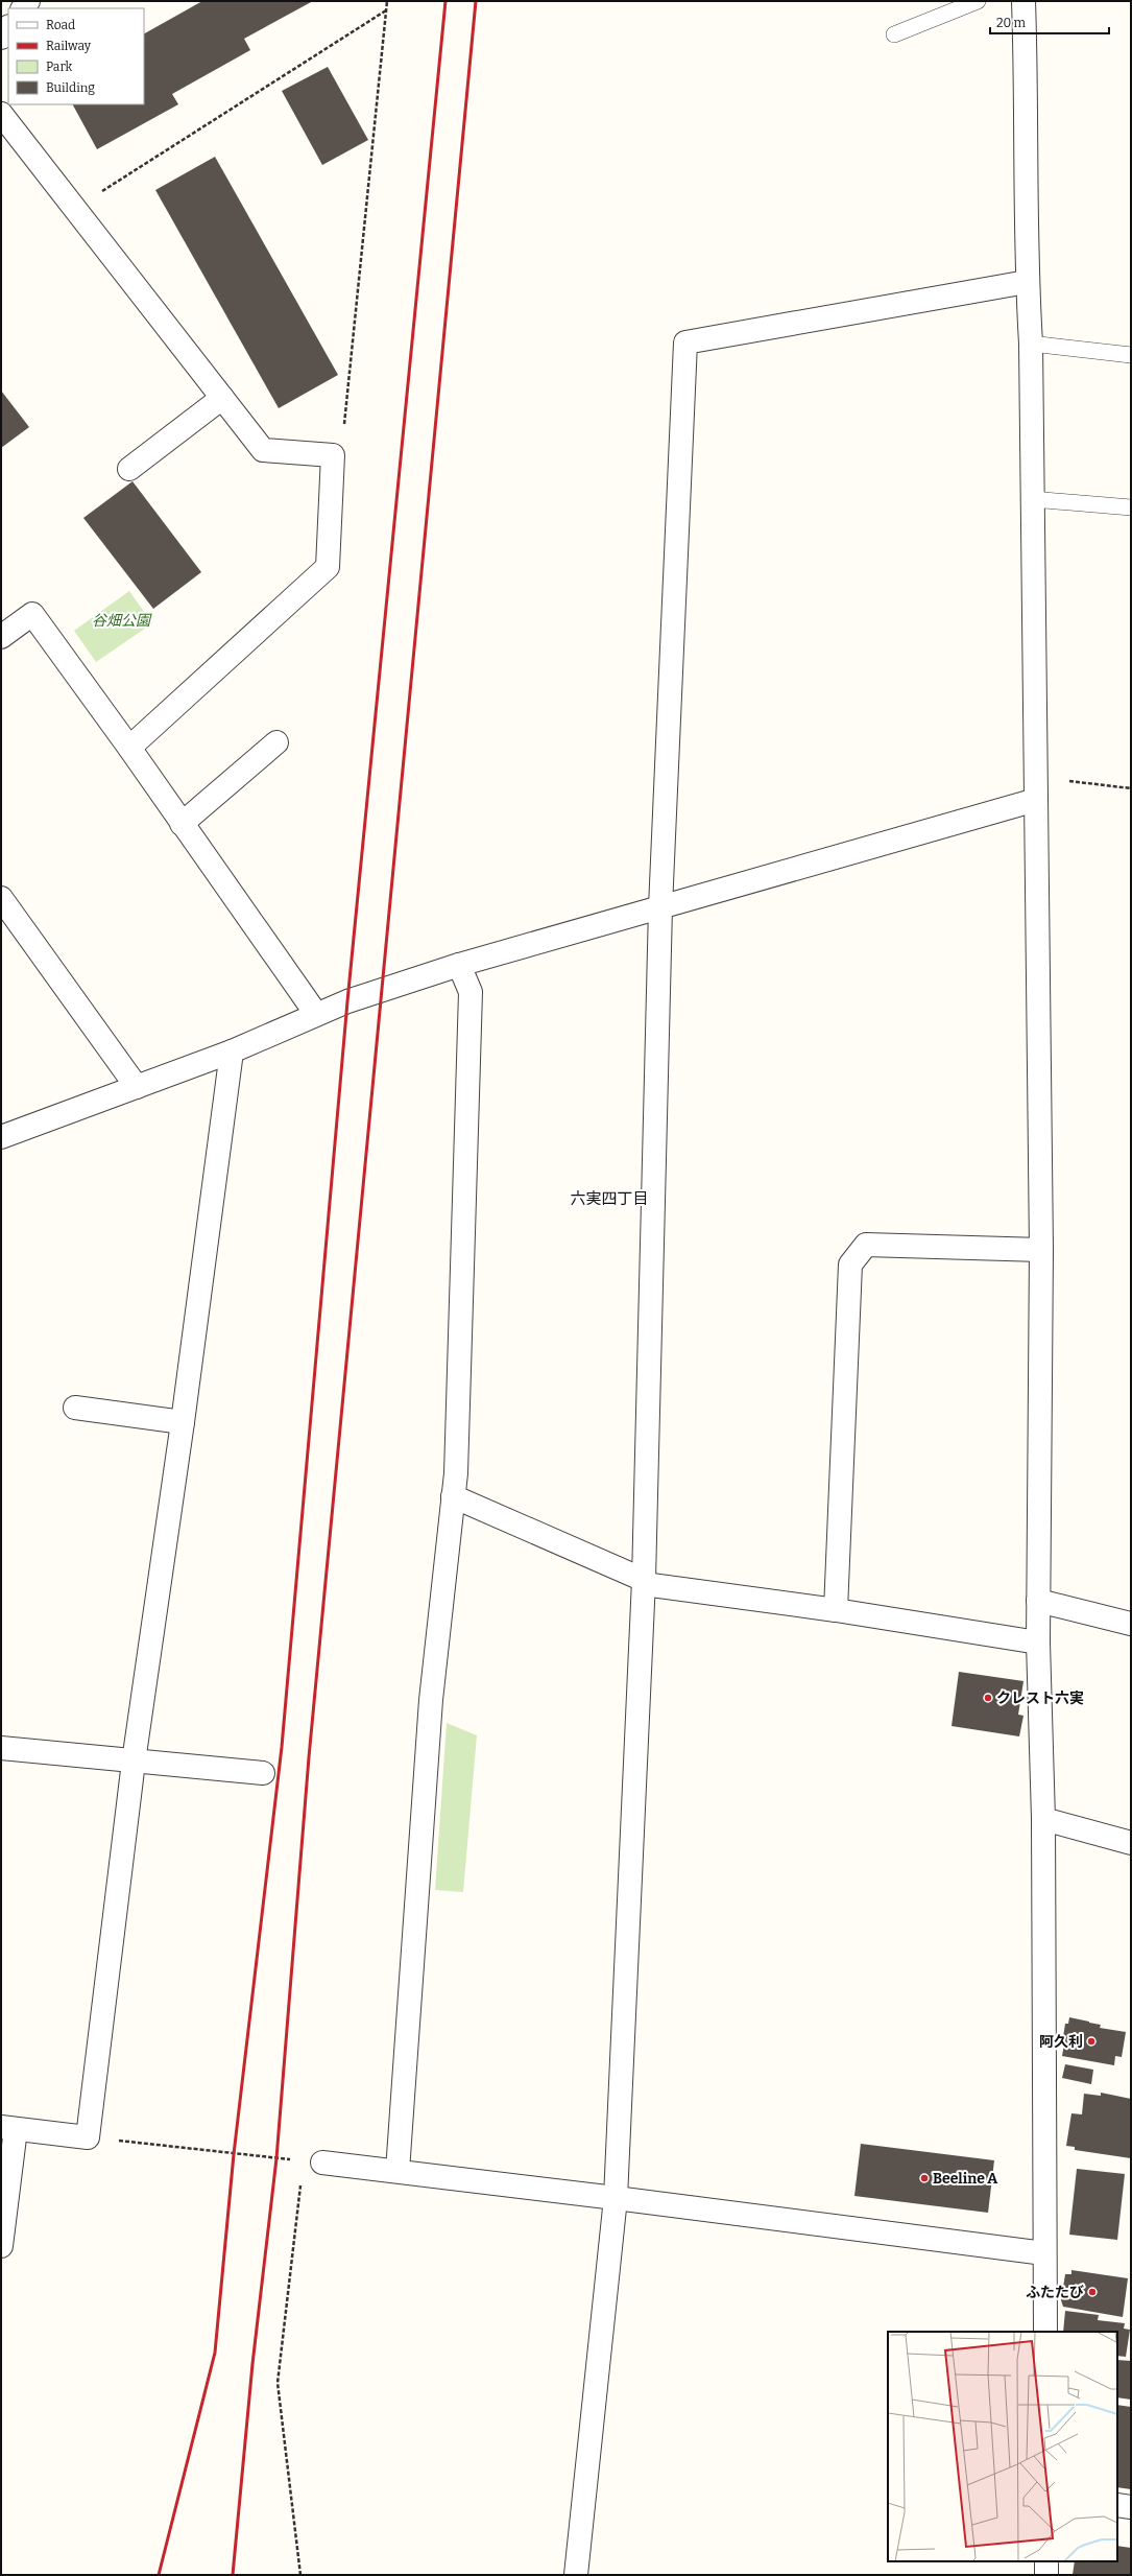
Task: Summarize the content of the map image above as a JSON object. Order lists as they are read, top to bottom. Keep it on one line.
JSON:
{"districts":["六実四丁目"],"parks":["谷畑公園"],"places":["クレスト六実","阿久利","Beeline A","ふたたび"],"legend":["Road","Railway","Park","Building"],"scale_bar":"20 m"}
